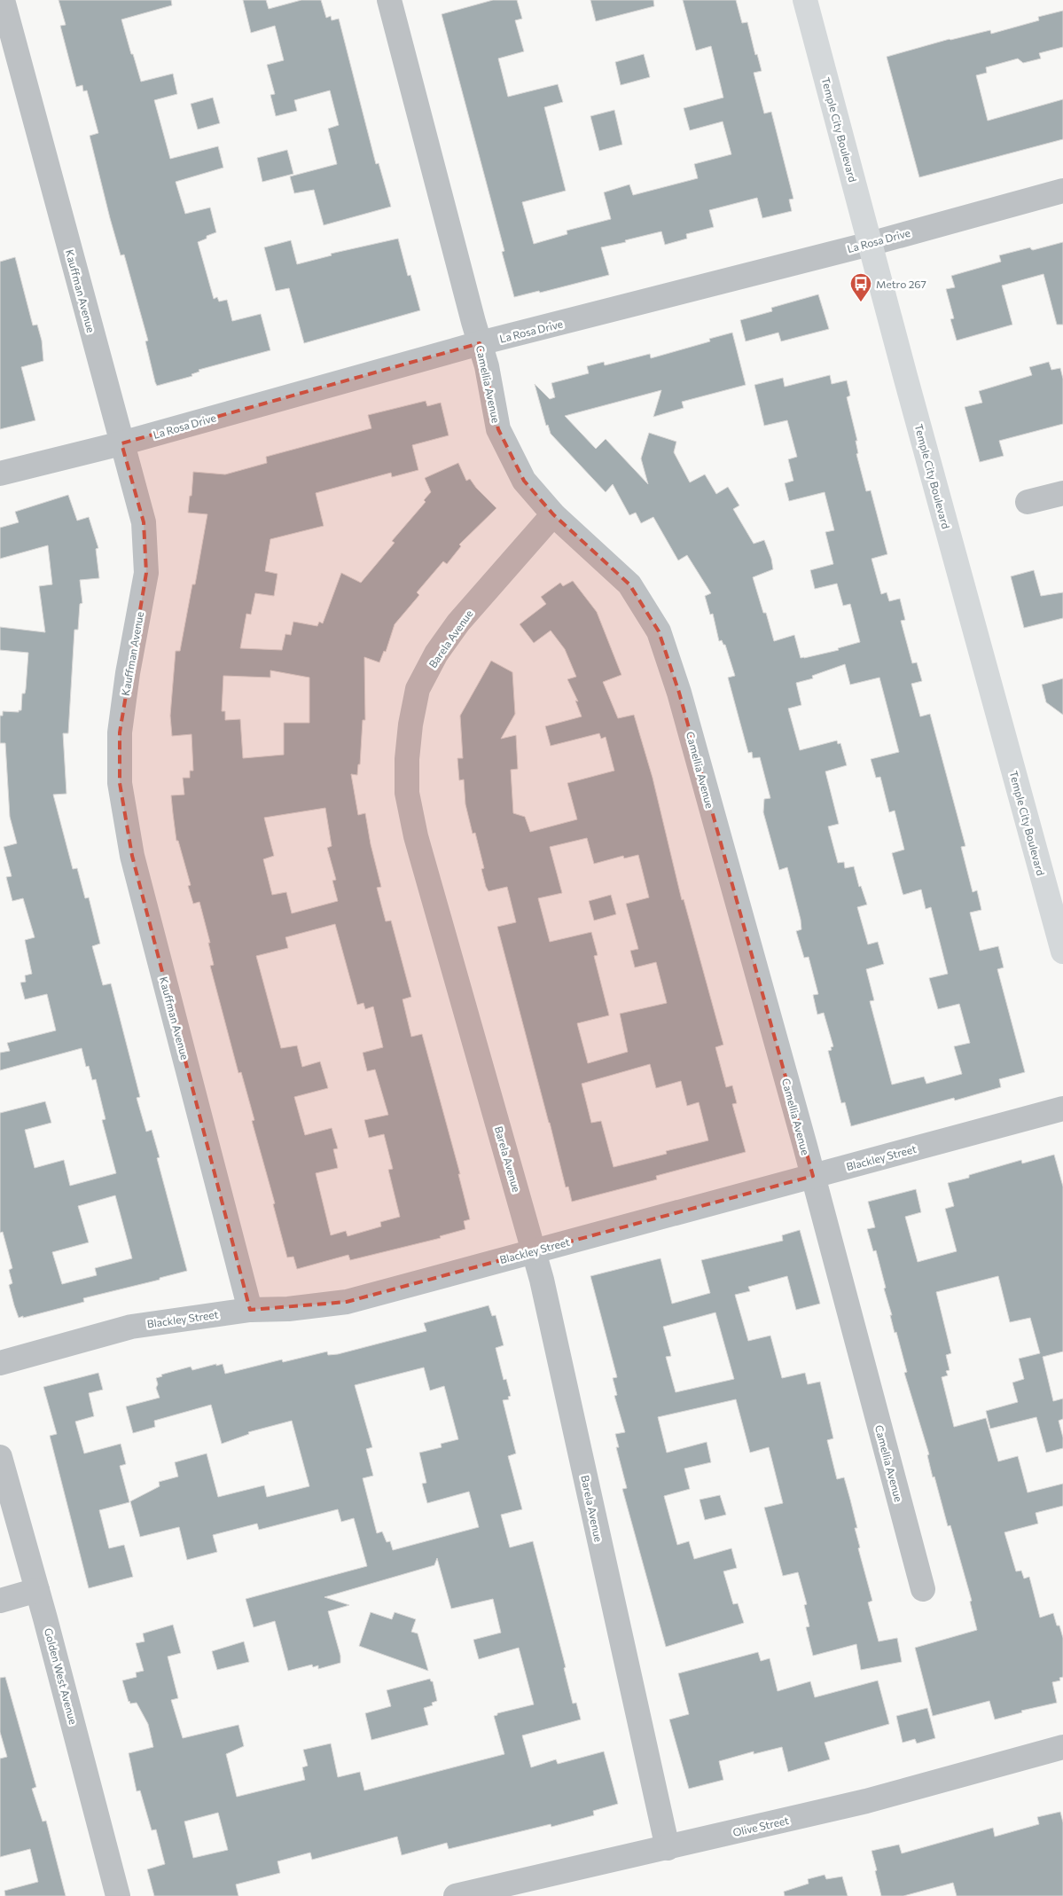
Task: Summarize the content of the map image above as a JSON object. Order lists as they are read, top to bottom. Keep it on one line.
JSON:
{"streets":{"main road":["Temple City Boulevard"],"street":["La Rosa Drive","Kauffman Avenue","Camellia Avenue","Barela Avenue","Blackley Street","Golden West Avenue","Olive Street"]},"crossings":[["Temple City Boulevard","La Rosa Drive"],["La Rosa Drive","Kauffman Avenue"],["La Rosa Drive","Camellia Avenue"],["Kauffman Avenue","Blackley Street"],["Camellia Avenue","Barela Avenue"],["Camellia Avenue","Blackley Street"],["Barela Avenue","Blackley Street"],["Barela Avenue","Olive Street"]],"places":{"bus stop":["Metro 267"]}}
